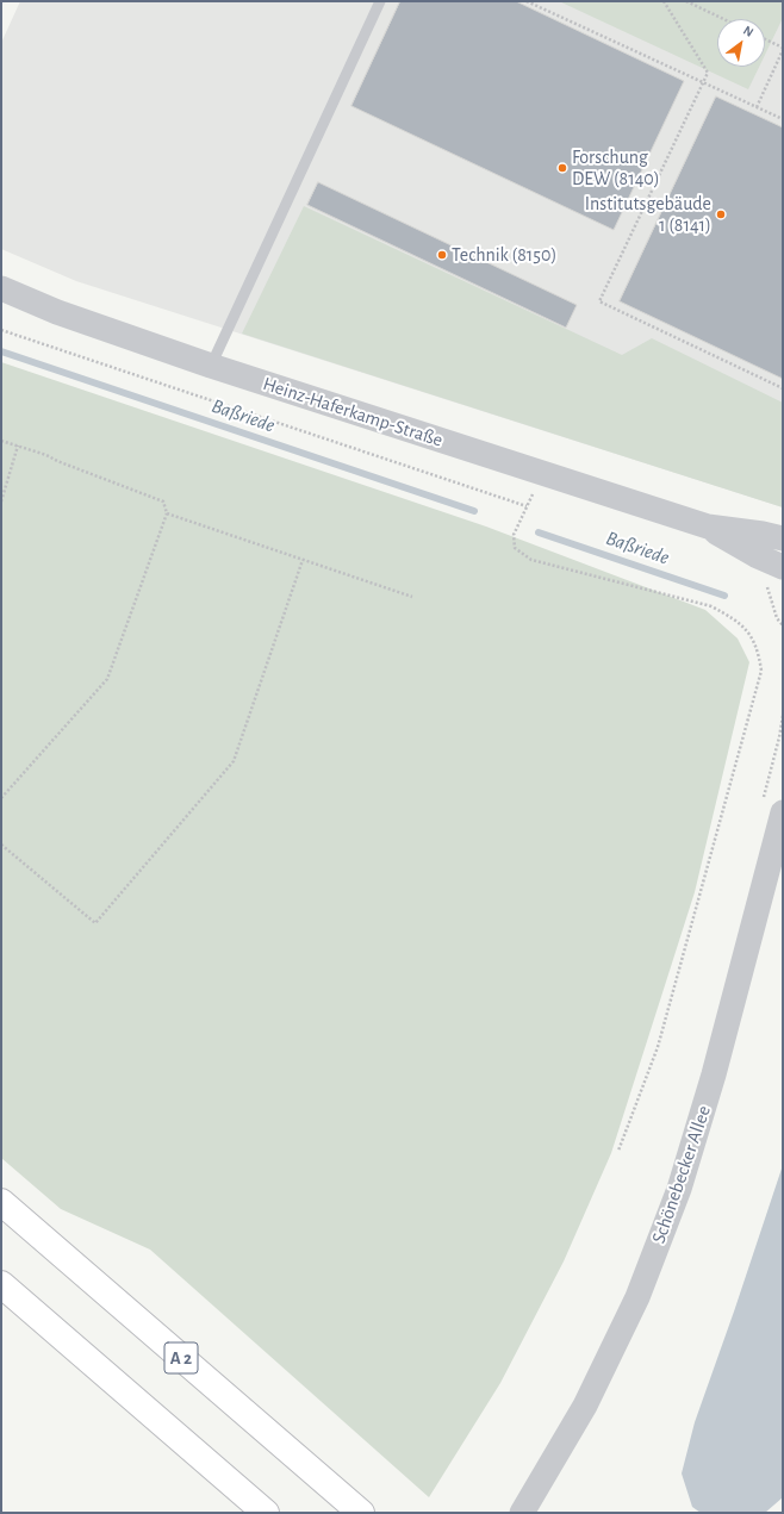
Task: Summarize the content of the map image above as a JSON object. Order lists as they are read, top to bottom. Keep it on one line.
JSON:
{"streets":{"highway":["A 2"],"street":["Heinz-Haferkamp-Straße","Schönebecker Allee"]},"water":["Baßriede"],"places":["Forschung DEW (8140)","Institutsgebäude 1 (8141)","Technik (8150)"],"north":"top right"}
